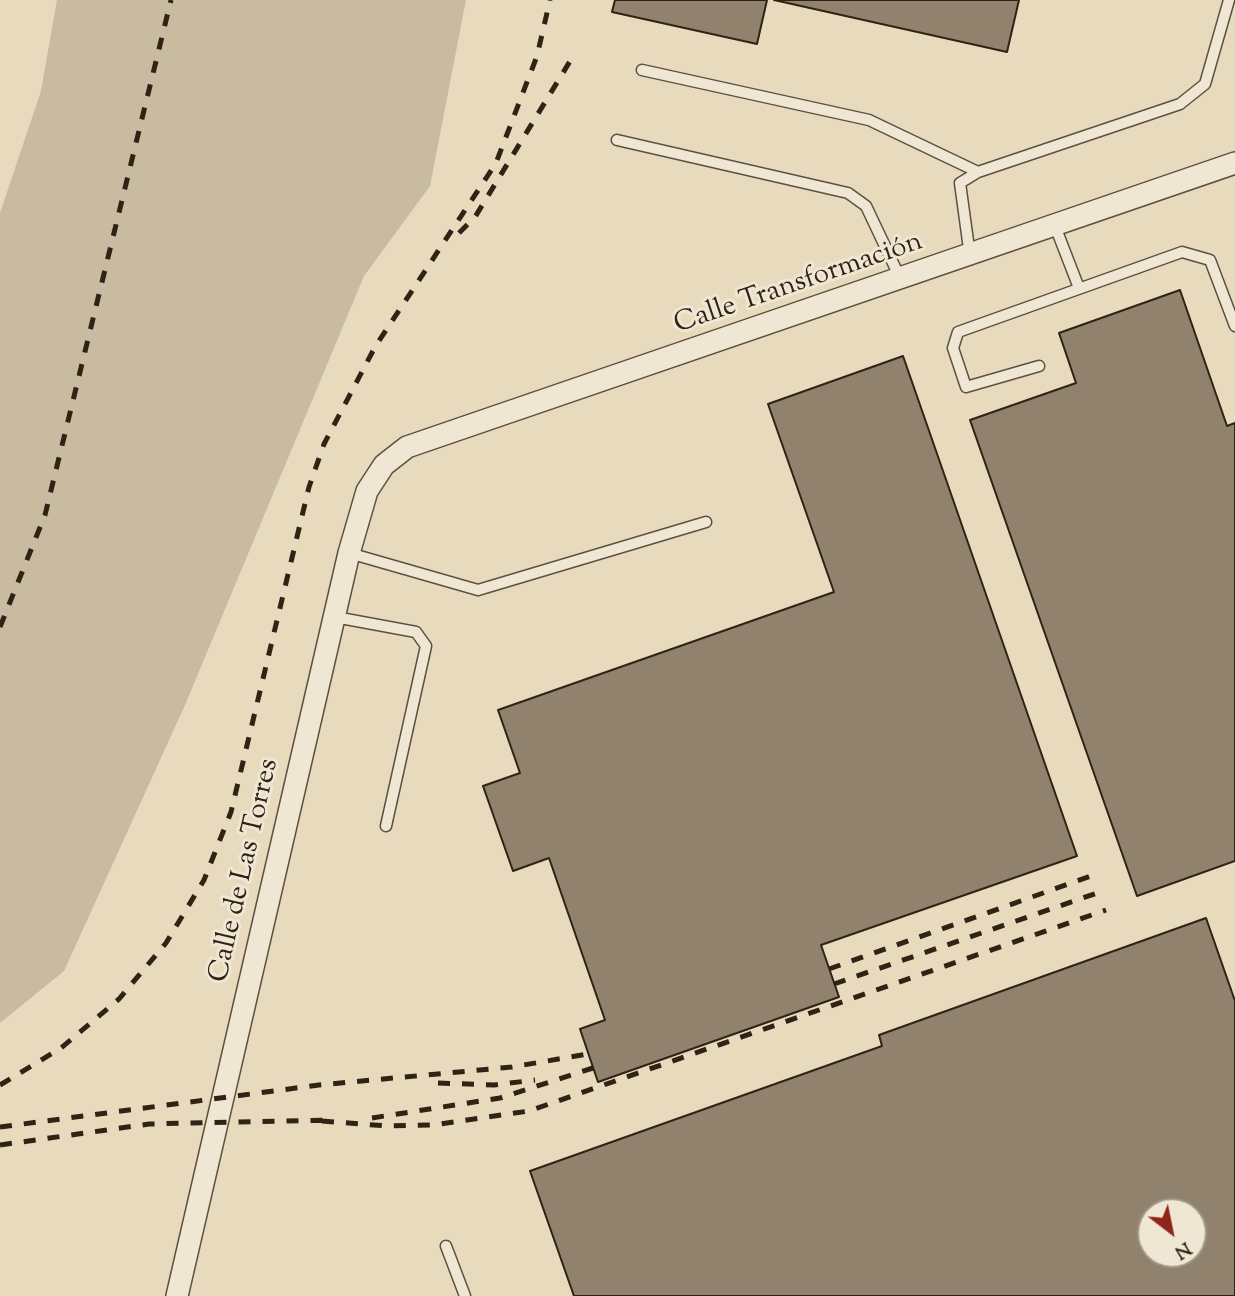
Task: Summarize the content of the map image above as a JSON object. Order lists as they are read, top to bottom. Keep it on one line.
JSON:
{"streets":{"street":["Calle Transformación","Calle de Las Torres"]},"crossings":[["Calle Transformación","Calle de Las Torres"]],"north":"bottom right"}
